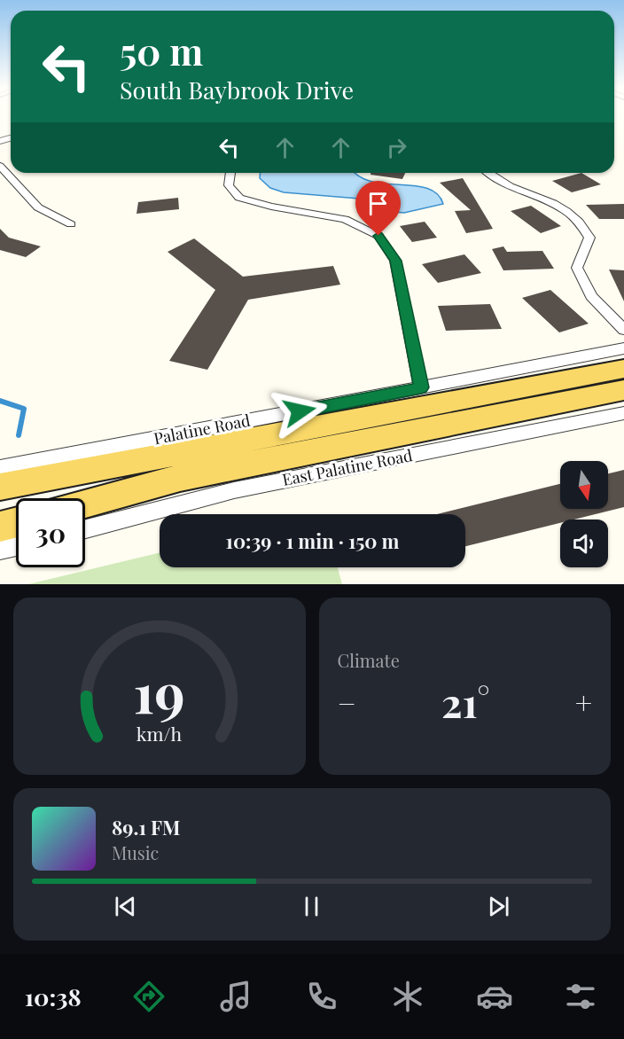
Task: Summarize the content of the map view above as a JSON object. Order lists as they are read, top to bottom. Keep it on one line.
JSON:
{"streets":{"main road":["Palatine Road"],"street":["East Palatine Road"]},"north":"bottom","page":{"turn":["50 m","South Baybrook Drive"],"limit":"30","trip":"10:39 · 1 min · 150 m","tile":"Climate","heat":["−","21°","+"],"song":["89.1 FM","Music"],"tabs":"10:38","gauge":["19","km/h"]}}
